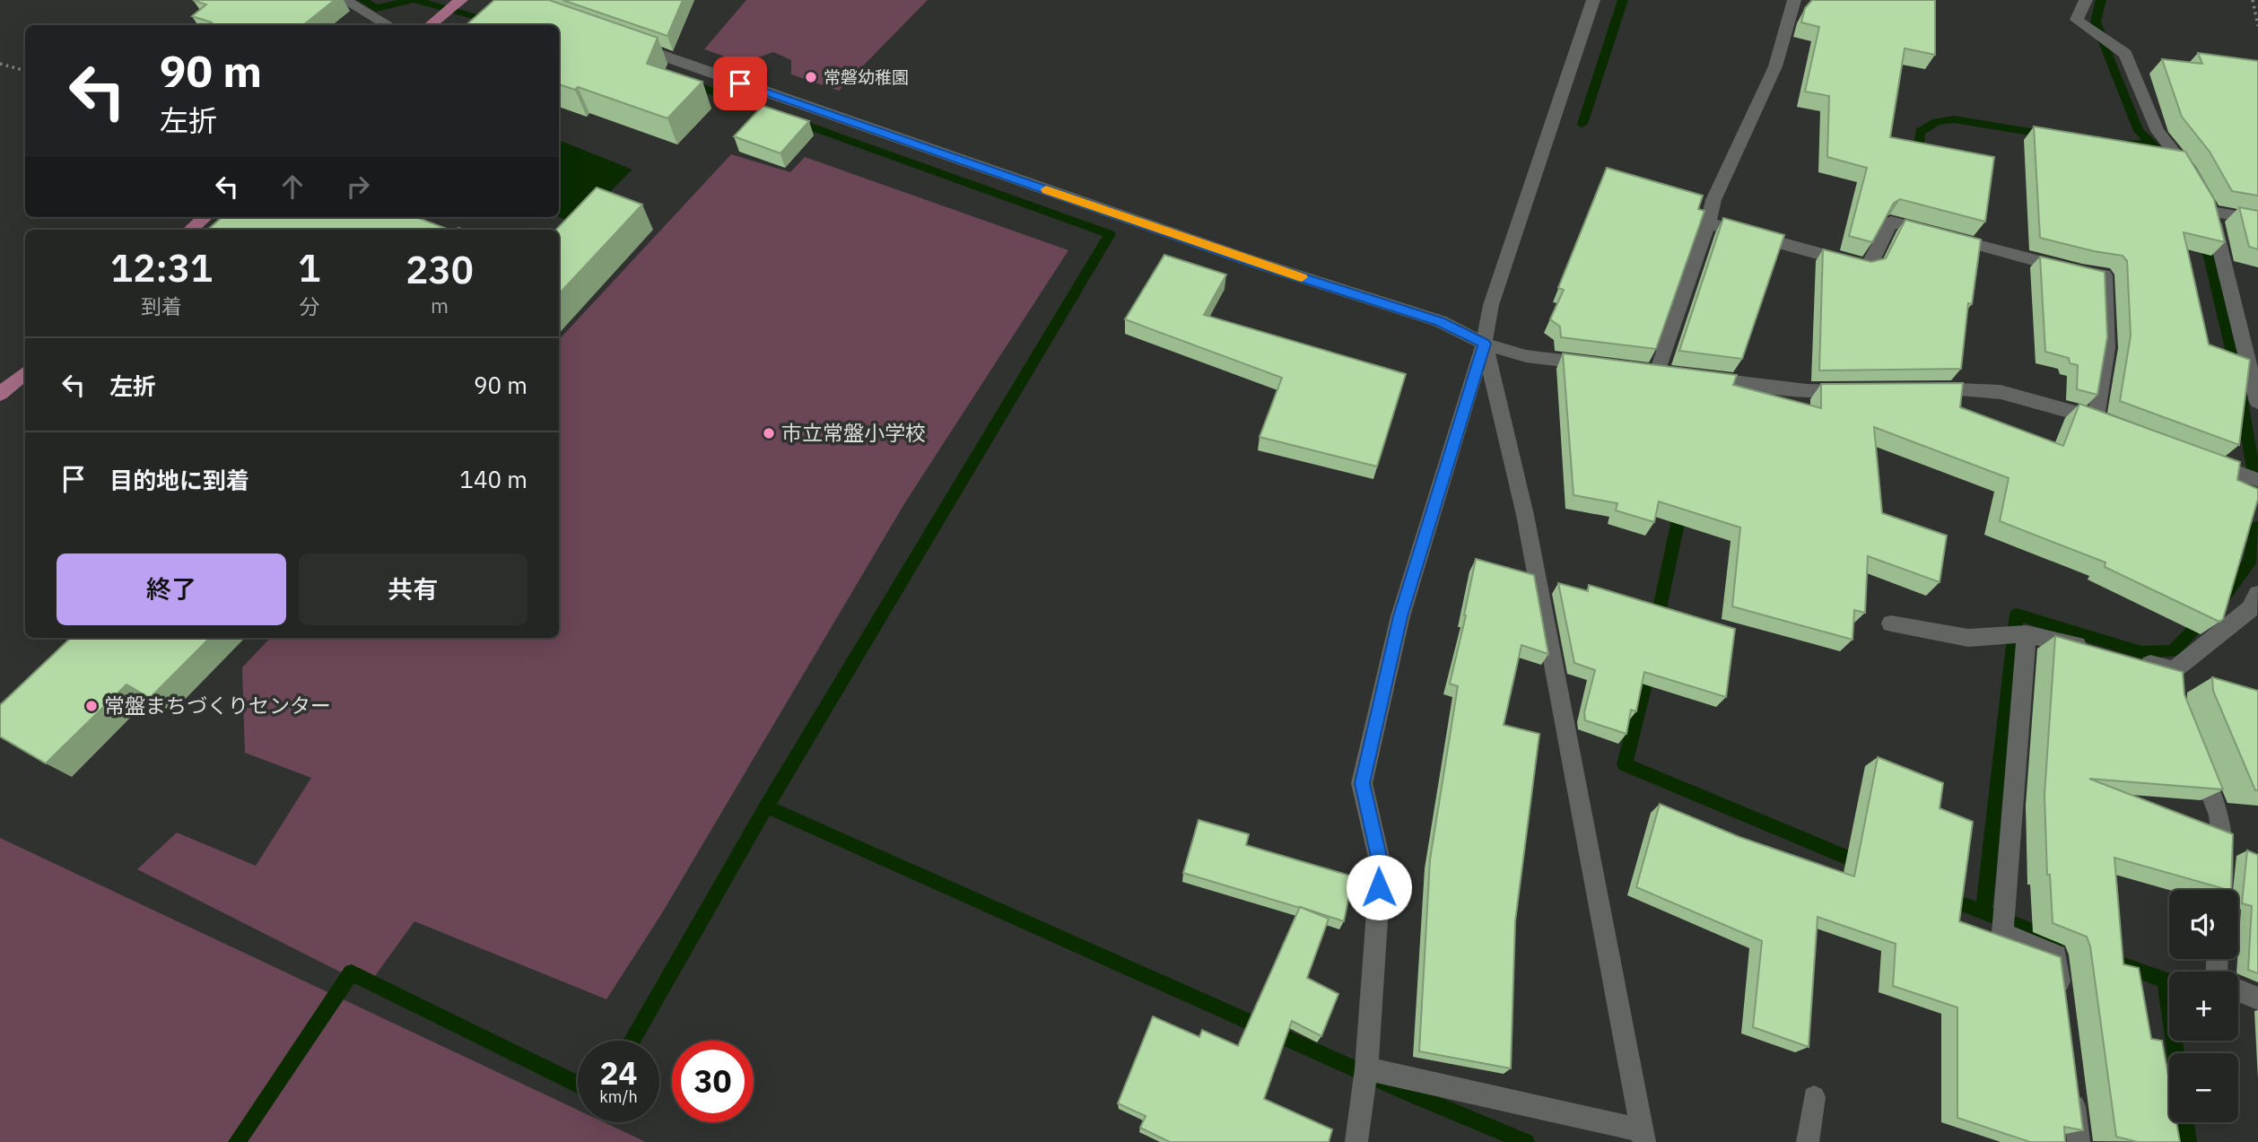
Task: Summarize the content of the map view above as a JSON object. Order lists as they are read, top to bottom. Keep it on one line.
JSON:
{"places":["常磐幼稚園","市立常盤小学校","常盤まちづくりセンター"],"page":{"turn":["90 m","左折"],"eta":["12:31","到着","1","分","230","m"],"list":[{"name":"左折","value":"90 m"},{"name":"目的地に到着","value":"140 m"}],"buttons":["終了","共有"],"map_buttons":["+","−"],"speed":"24 km/h","limit":"30"}}
